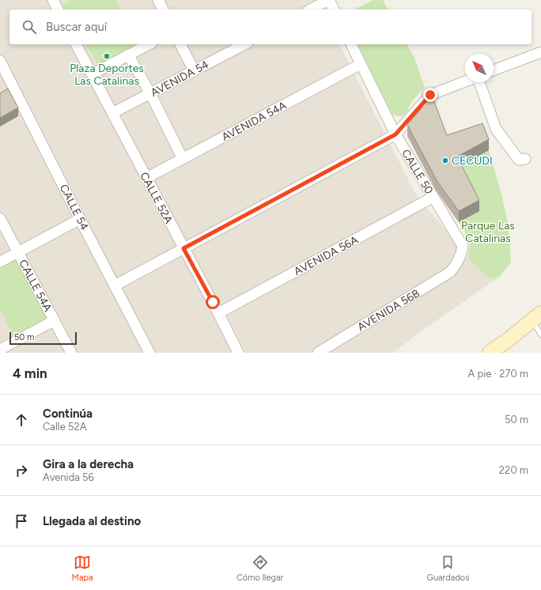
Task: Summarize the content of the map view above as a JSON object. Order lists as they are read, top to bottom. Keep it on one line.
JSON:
{"streets":{"street":["AVENIDA 54","AVENIDA 54A","CALLE 50","CALLE 52A","CALLE 54","AVENIDA 56A","CALLE 54A","AVENIDA 56B"]},"crossings":[["AVENIDA 54","CALLE 52A"],["AVENIDA 54A","CALLE 50"],["AVENIDA 54A","CALLE 52A"],["CALLE 50","AVENIDA 56A"],["CALLE 50","AVENIDA 56B"],["CALLE 52A","AVENIDA 56A"]],"parks":["Parque Las Catalinas"],"places":["Plaza Deportes Las Catalinas","CECUDI"],"scale_bar":"50 m","north":"top left","page":{"search":"Buscar aquí","scale":"50 m","heading":["4 min","A pie · 270 m"],"list":[["Continúa","Calle 52A","50 m"],["Gira a la derecha","Avenida 56","220 m"],"Llegada al destino"],"nav":["Mapa","Cómo llegar","Guardados"]}}
